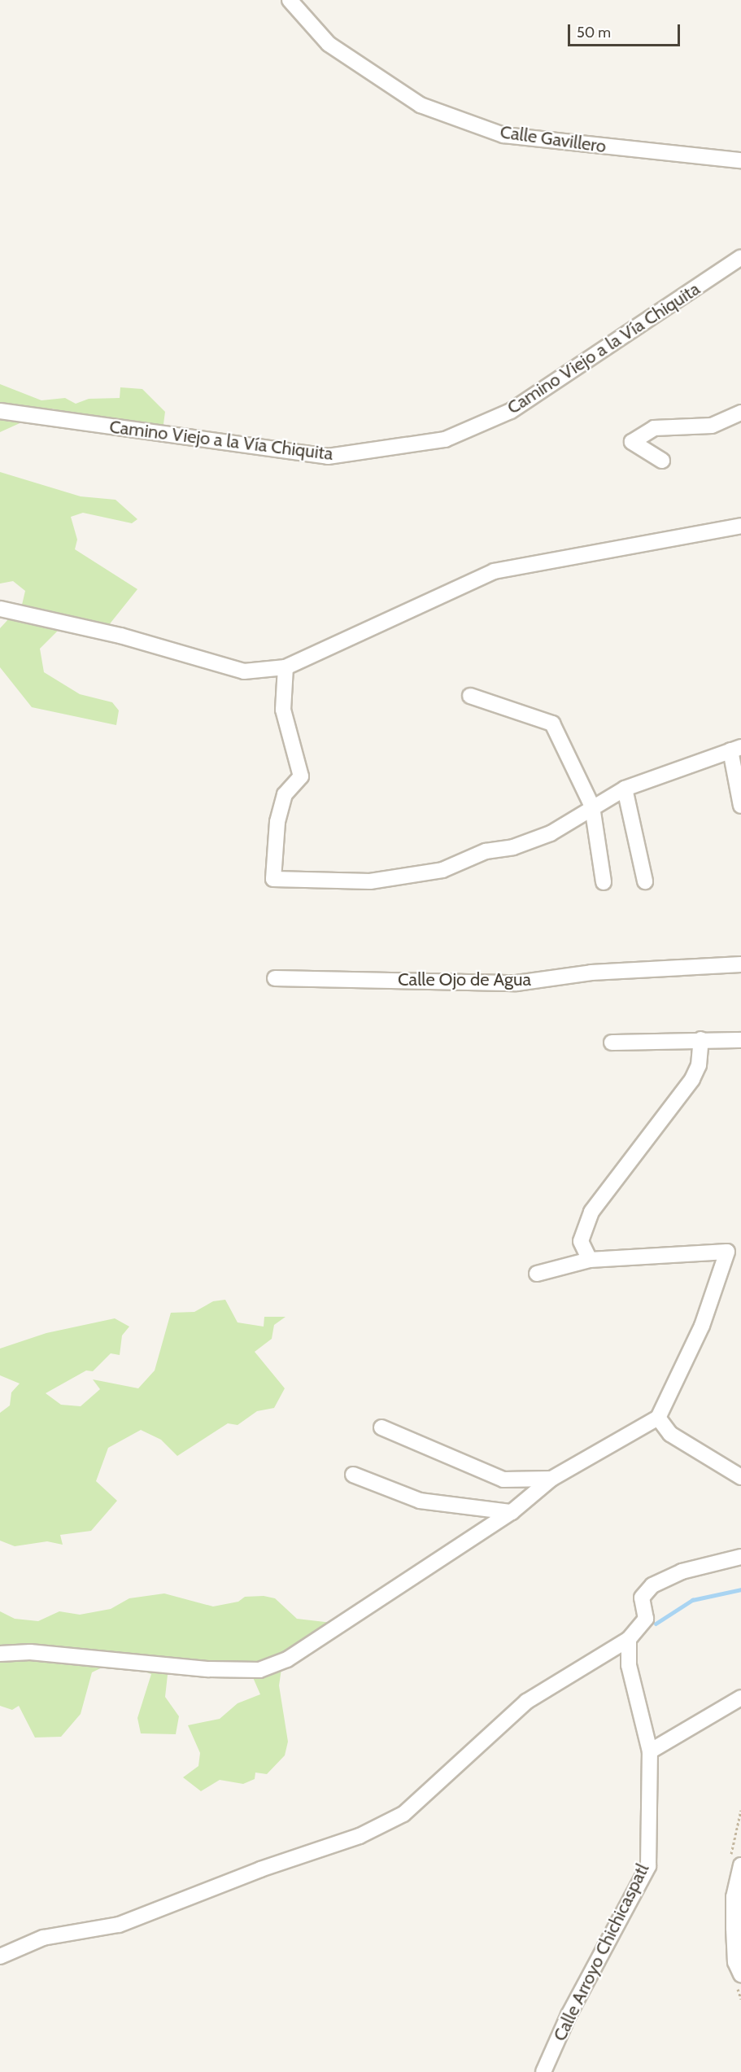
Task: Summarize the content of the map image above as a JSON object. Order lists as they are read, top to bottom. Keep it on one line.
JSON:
{"streets":{"street":["Calle Gavillero","Camino Viejo a la Vía Chiquita","Calle Ojo de Agua","Calle Arroyo Chichicaspatl"]},"scale_bar":"50 m"}
